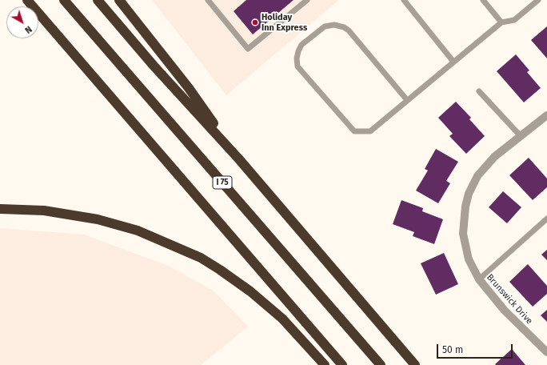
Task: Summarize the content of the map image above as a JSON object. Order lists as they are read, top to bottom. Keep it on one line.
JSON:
{"streets":{"highway":["I 75"],"street":["Brunswick Drive"]},"places":["Holiday Inn Express"],"scale_bar":"50 m","north":"bottom right"}
